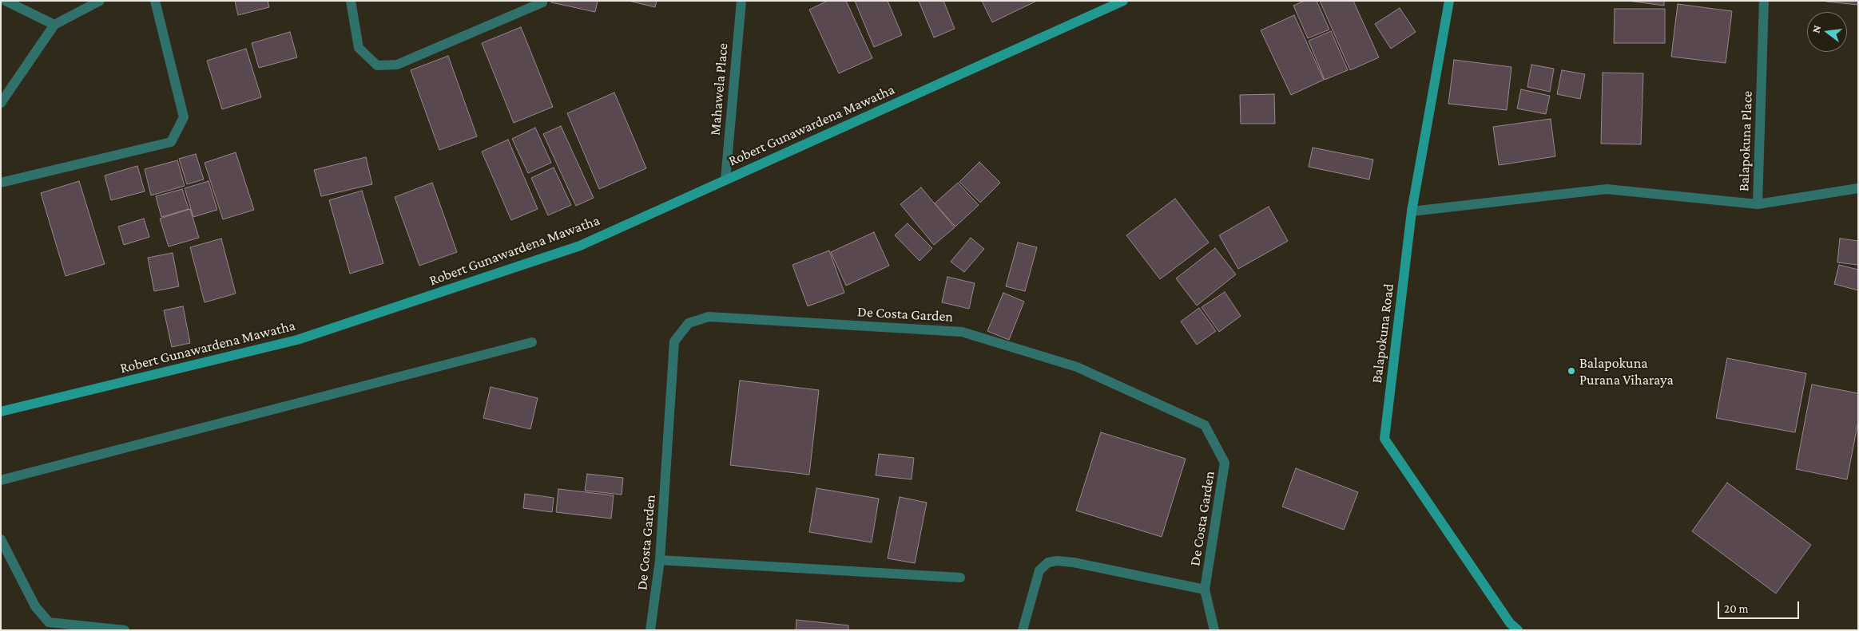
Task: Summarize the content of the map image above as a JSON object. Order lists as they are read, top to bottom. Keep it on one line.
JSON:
{"streets":{"main road":["Robert Gunawardena Mawatha","Balapokuna Road"],"street":["Mahawela Place","Balapokuna Place","De Costa Garden"]},"crossings":[["Mahawela Place","Robert Gunawardena Mawatha"]],"places":["Balapokuna Purana Viharaya"],"scale_bar":"20 m","north":"left"}
